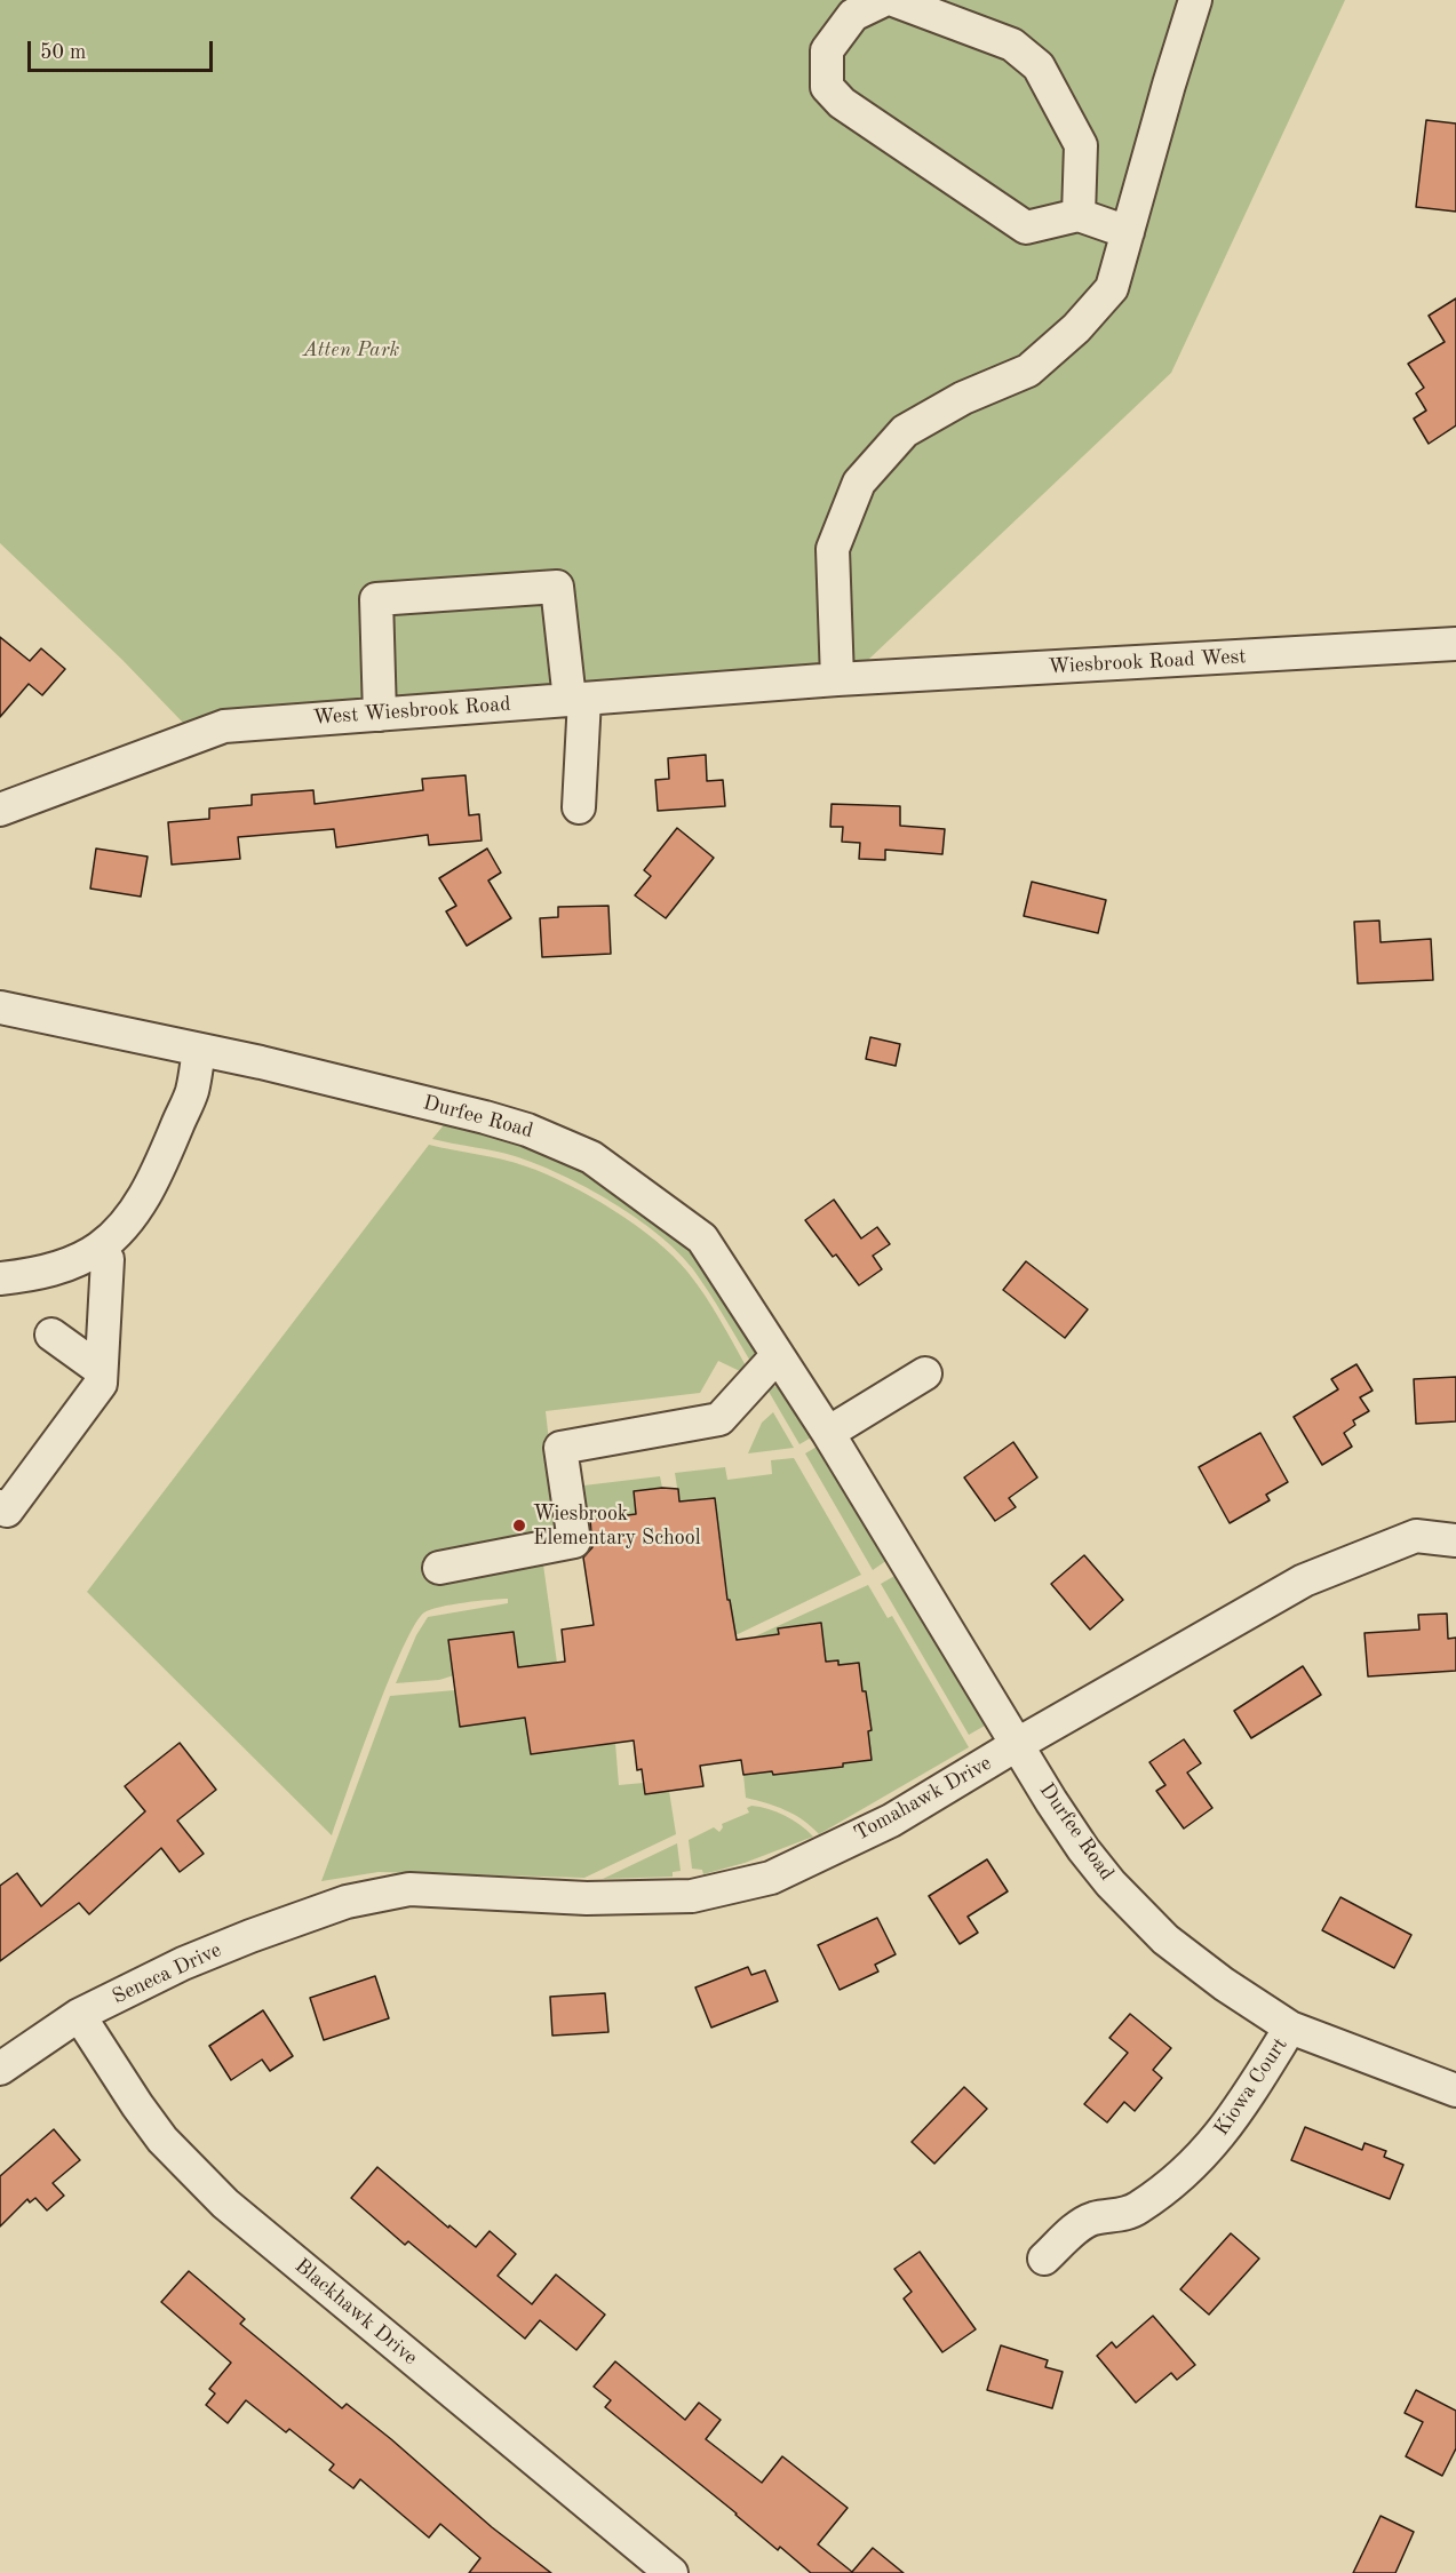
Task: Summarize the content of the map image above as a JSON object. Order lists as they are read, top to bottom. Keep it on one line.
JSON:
{"streets":{"street":["Wiesbrook Road West","West Wiesbrook Road","Durfee Road","Tomahawk Drive","Seneca Drive","Kiowa Court","Blackhawk Drive"]},"crossings":[["Wiesbrook Road West","West Wiesbrook Road"],["Durfee Road","Tomahawk Drive"],["Durfee Road","Kiowa Court"],["Tomahawk Drive","Seneca Drive"],["Seneca Drive","Blackhawk Drive"]],"parks":["Atten Park"],"places":["Wiesbrook Elementary School"],"scale_bar":"50 m"}
